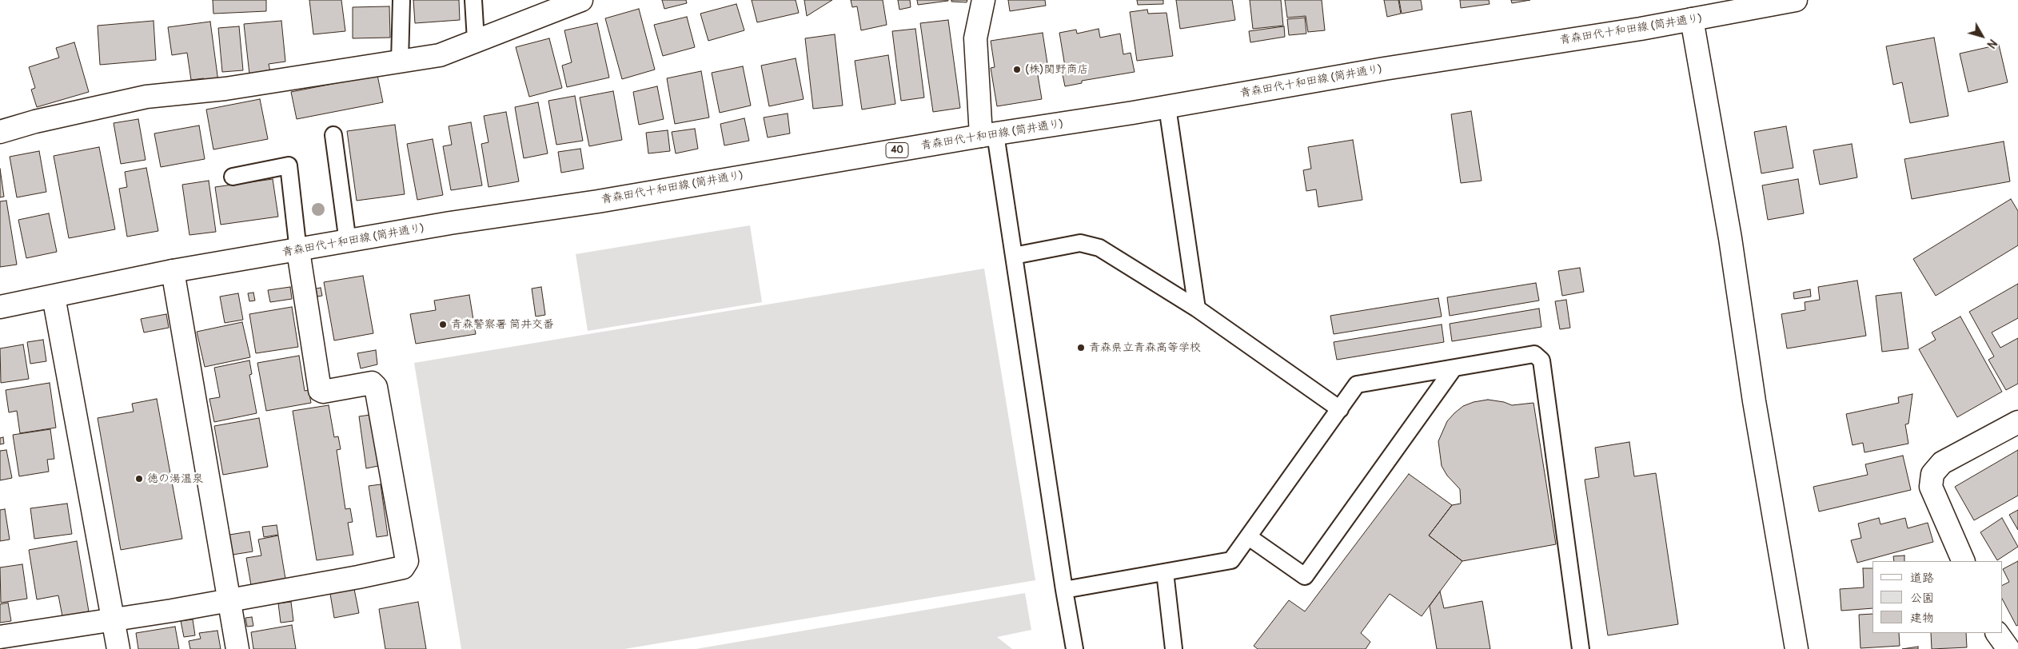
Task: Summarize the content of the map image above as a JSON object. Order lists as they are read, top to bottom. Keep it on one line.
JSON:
{"streets":{"street":["青森田代十和田線 (筒井通り)","40"]},"places":["(株)関野商店","青森警察署 筒井交番","青森県立青森高等学校","徳の湯温泉"],"legend":["道路","公園","建物"],"north":"bottom right"}
